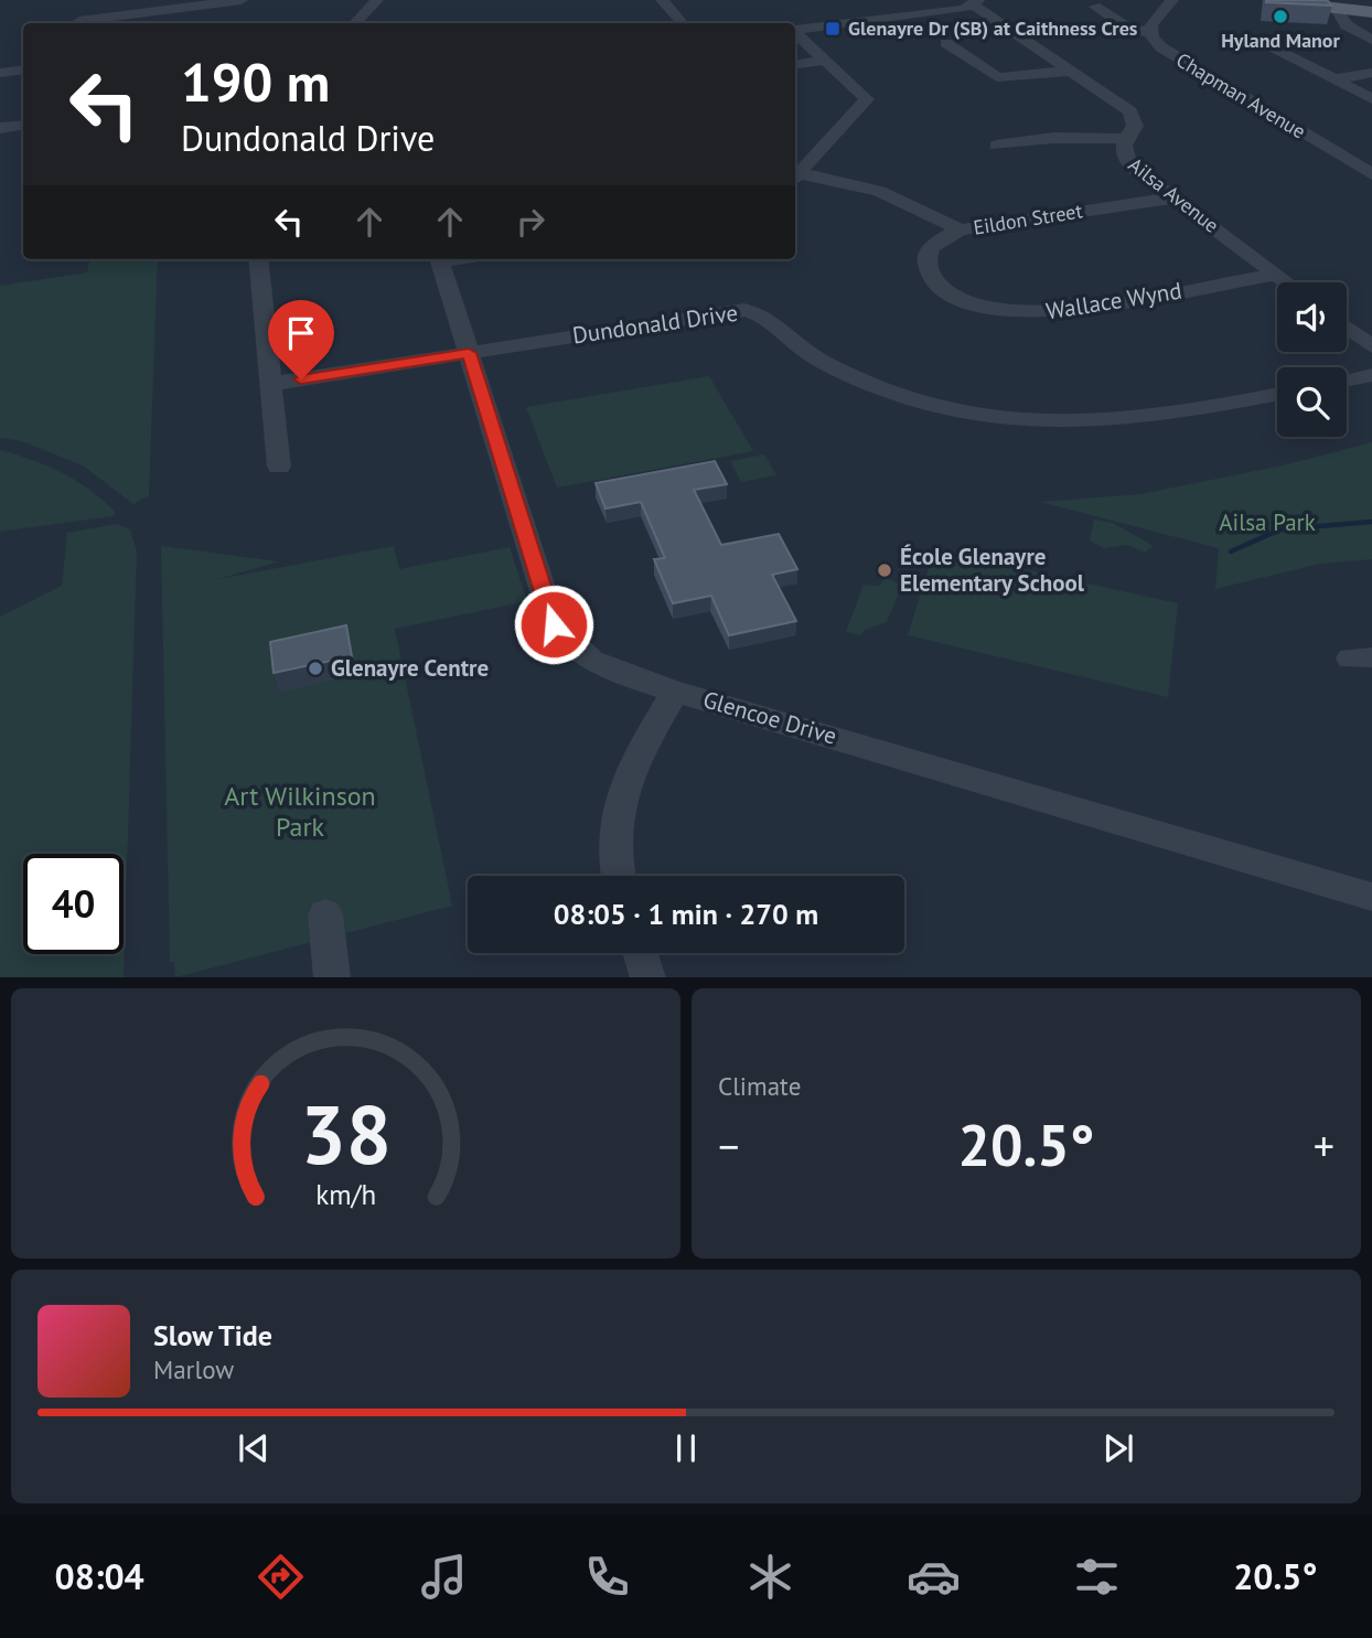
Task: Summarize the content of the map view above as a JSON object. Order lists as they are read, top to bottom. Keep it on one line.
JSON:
{"streets":{"street":["Chapman Avenue","Ailsa Avenue","Eildon Street","Wallace Wynd","Dundonald Drive","Glencoe Drive"]},"crossings":[["Ailsa Avenue","Eildon Street"],["Ailsa Avenue","Wallace Wynd"],["Eildon Street","Wallace Wynd"],["Dundonald Drive","Glencoe Drive"]],"parks":["Ailsa Park","Art Wilkinson Park"],"places":{"other":["Hyland Manor","École Glenayre Elementary School","Glenayre Centre"],"transit":["Glenayre Dr (SB) at Caithness Cres"]},"page":{"turn":["190 m","Dundonald Drive"],"limit":"40","trip":"08:05 · 1 min · 270 m","tile":"Climate","heat":["−","20.5°","+"],"song":["Slow Tide","Marlow"],"tabs":["08:04","20.5°"],"gauge":["38","km/h"]}}
